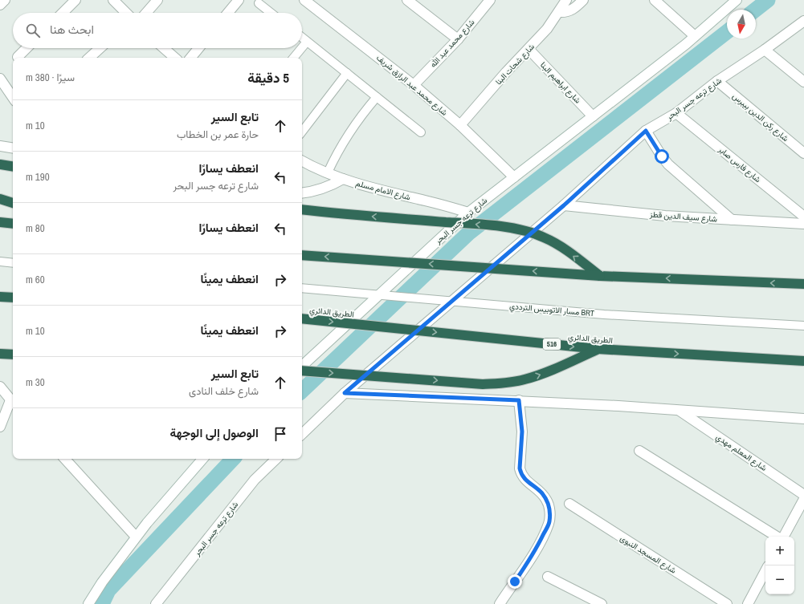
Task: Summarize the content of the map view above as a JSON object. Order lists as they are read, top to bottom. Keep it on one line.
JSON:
{"streets":{"highway":["الطريق الدائري","516"],"street":["شارع محمد عبد الله","شارع شحات البنا","شارع ابراهيم البنا","شارع محمد عبد الرازق شريف","شارع ترعه جسر البحر","شارع ركن الدين بيبرس","شارع فارس صابر","شارع الامام مسلم","شارع سيف الدين قطز","شارع المعلم مهدي","شارع المسجد النبوى"],"lane":["مسار الاتوبيس الترددي BRT"]},"crossings":[["شارع محمد عبد الله","شارع محمد عبد الرازق شريف"],["شارع شحات البنا","شارع ابراهيم البنا"],["شارع شحات البنا","شارع محمد عبد الرازق شريف"],["شارع ابراهيم البنا","شارع ترعه جسر البحر"],["شارع محمد عبد الرازق شريف","شارع ترعه جسر البحر"],["شارع ترعه جسر البحر","شارع ركن الدين بيبرس"],["شارع ترعه جسر البحر","شارع فارس صابر"],["شارع ترعه جسر البحر","شارع الامام مسلم"],["شارع ترعه جسر البحر","شارع سيف الدين قطز"]],"north":"bottom","page":{"search":"ابحث هنا","heading":["5 دقيقة","سيرًا · 380 m"],"list":[["تابع السير","حارة عمر بن الخطاب","10 m"],["انعطف يسارًا","شارع ترعه جسر البحر","190 m"],["انعطف يسارًا","80 m"],["انعطف يمينًا","60 m"],["انعطف يمينًا","10 m"],["تابع السير","شارع خلف النادى","30 m"],"الوصول إلى الوجهة"],"map_buttons":["+","−"]}}
